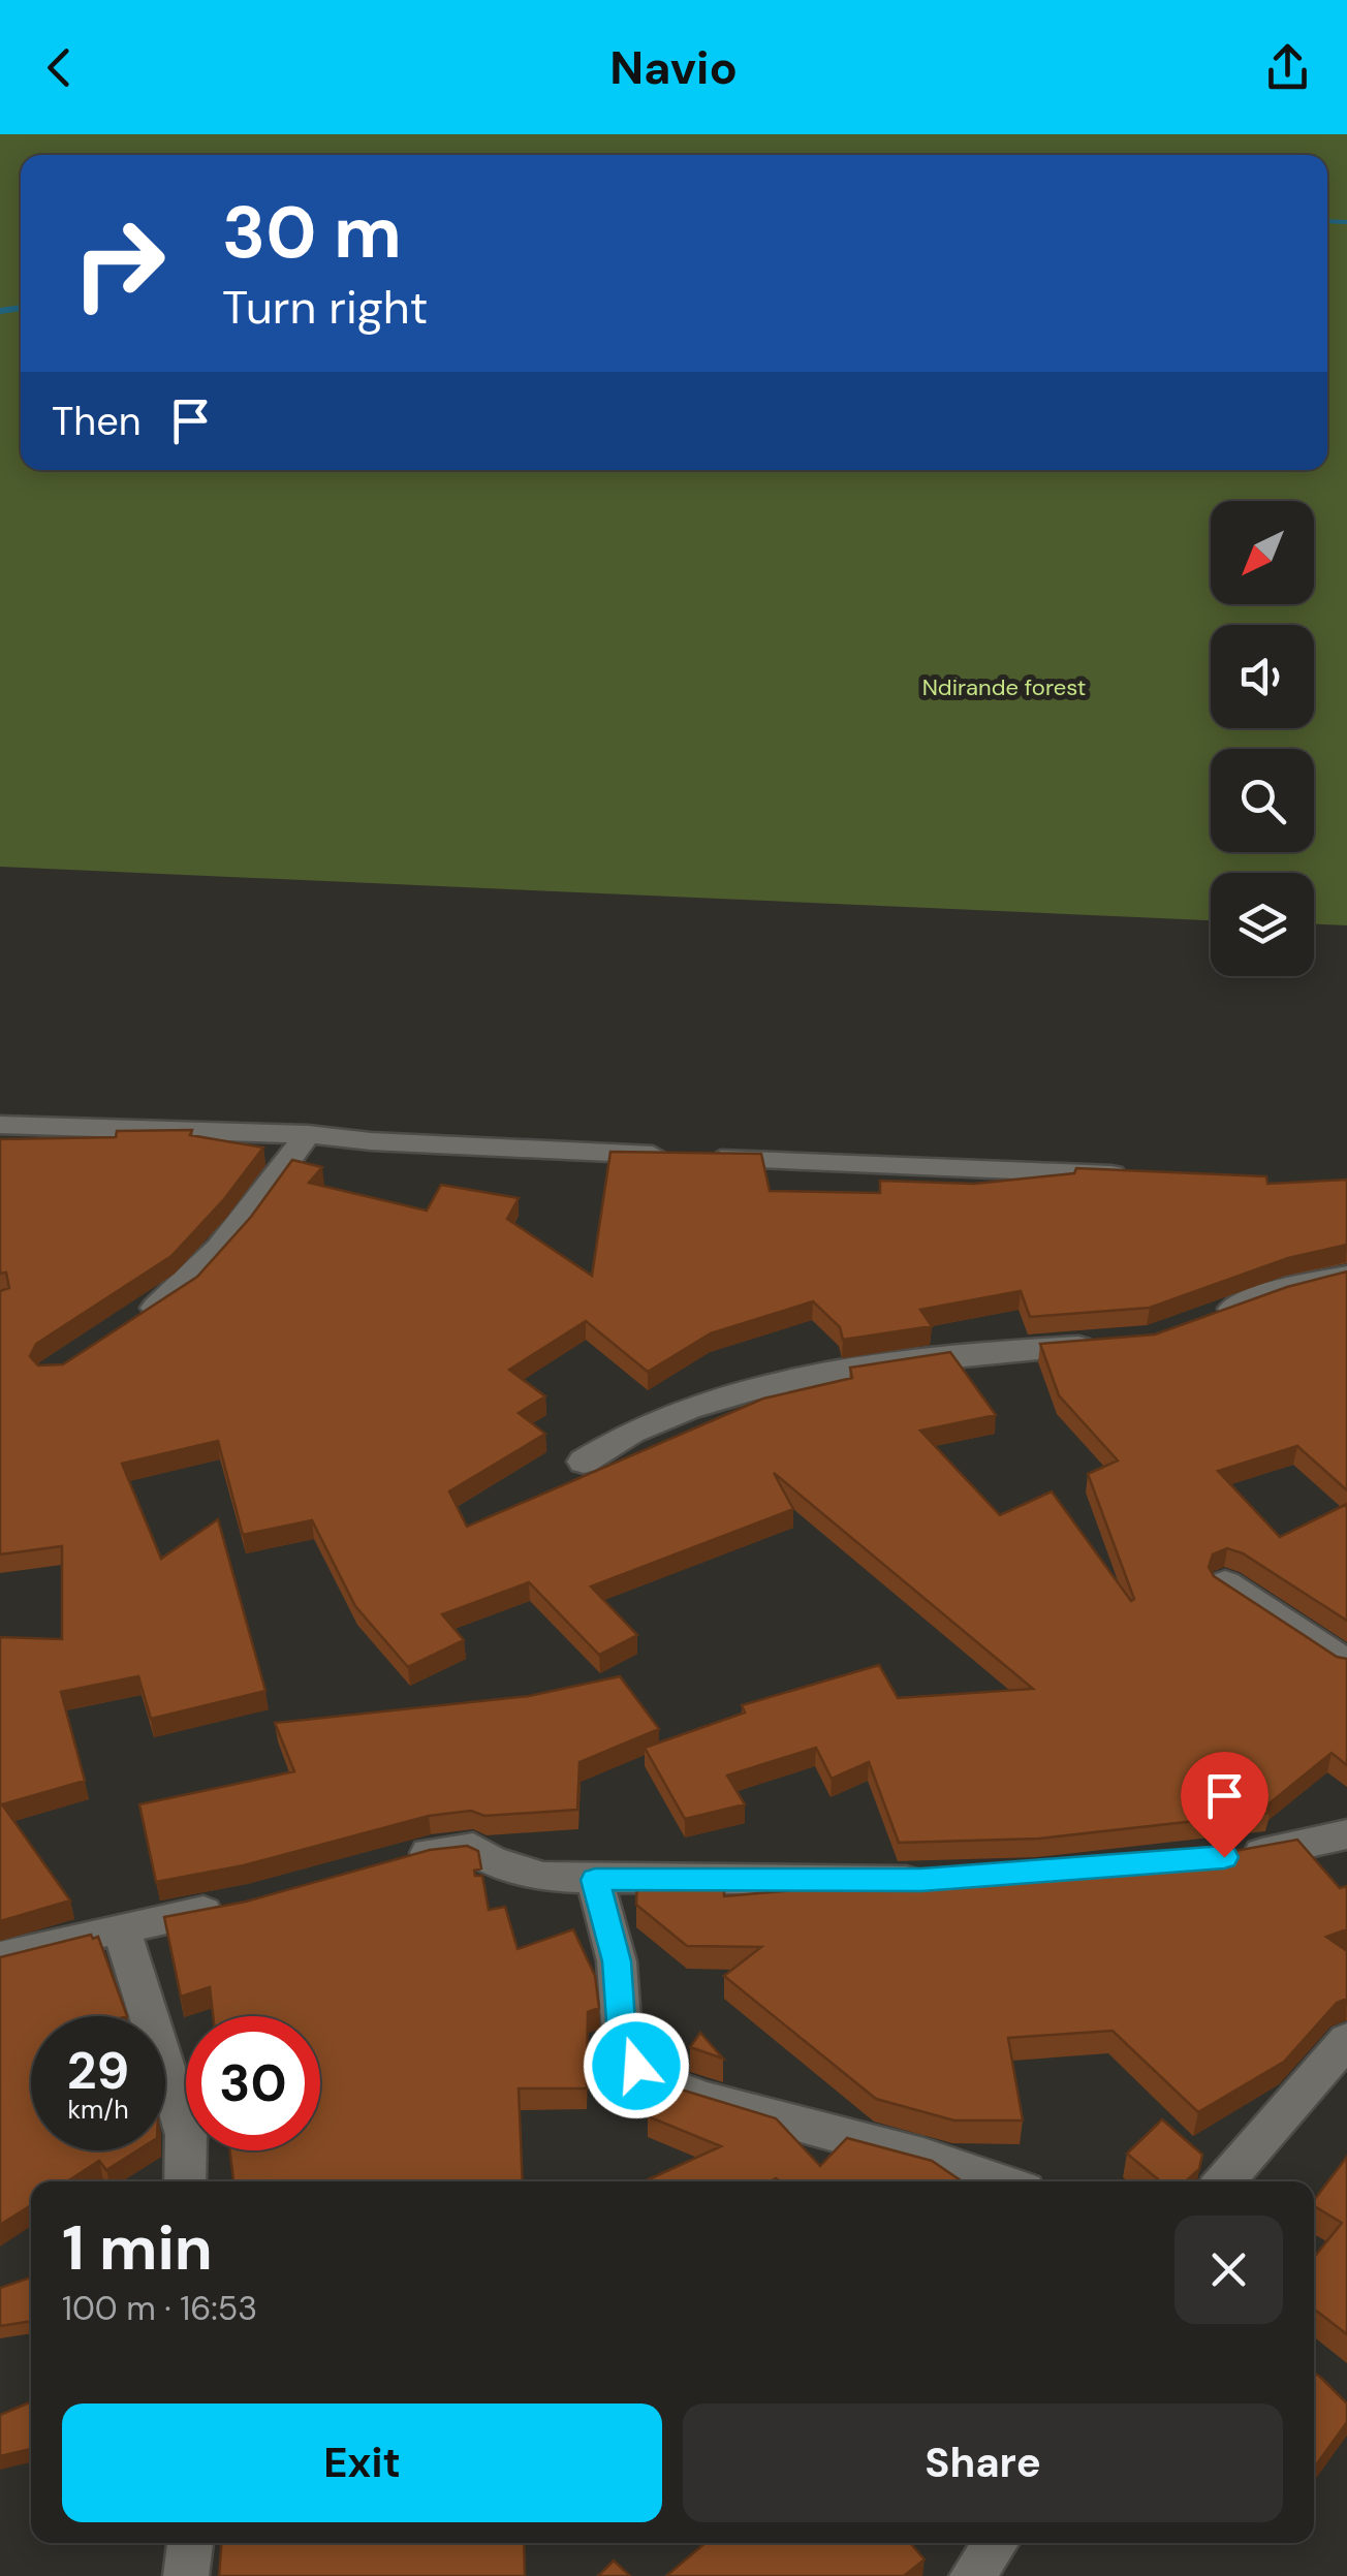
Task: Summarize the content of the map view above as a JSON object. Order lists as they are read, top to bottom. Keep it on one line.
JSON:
{"parks":["Ndirande forest"],"north":"bottom left","page":{"header":"Navio","turn":["30 m","Turn right"],"then":"Then","speed":"29 km/h","limit":"30","heading":["1 min","100 m · 16:53"],"buttons":["Exit","Share"]}}
